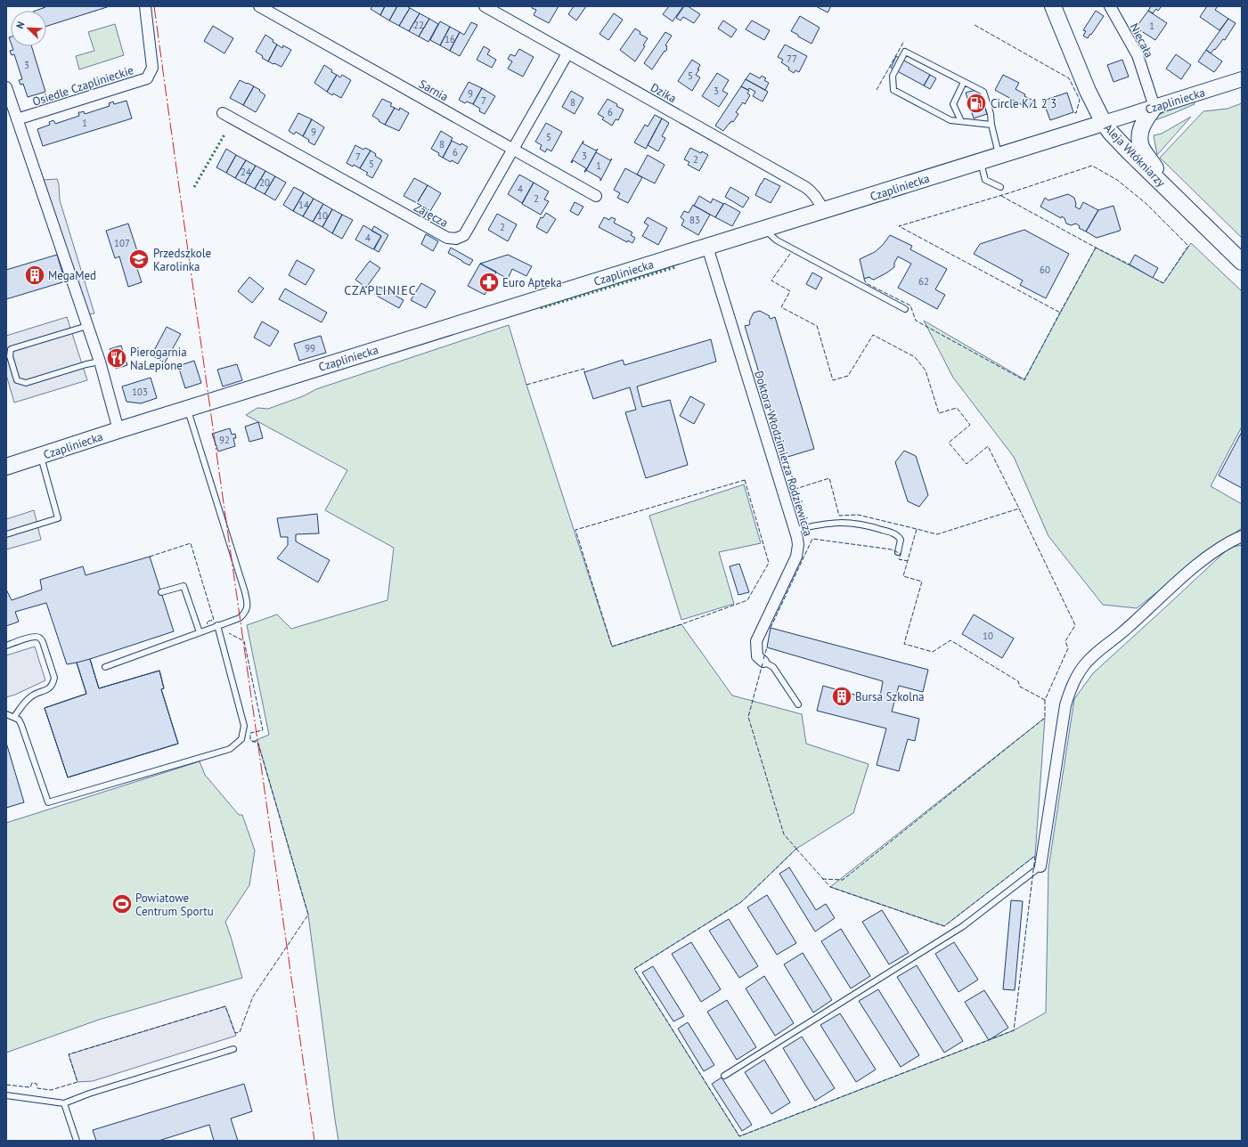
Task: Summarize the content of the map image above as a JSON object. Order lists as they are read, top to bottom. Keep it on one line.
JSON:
{"streets":{"main road":["Czapliniecka","Aleja Włókniarzy"],"street":["Niecała","Osiedle Czaplinieckie","Sarnia","Dzika","Zajęcza","Doktora Włodzimierza Rodziewicza"]},"crossings":[["Niecała","Czapliniecka"],["Sarnia","Zajęcza"],["Dzika","Czapliniecka"],["Dzika","Zajęcza"],["Czapliniecka","Aleja Włókniarzy"],["Czapliniecka","Doktora Włodzimierza Rodziewicza"]],"districts":["CZAPLINIEC"],"places":{"fuel station":["Circle K 1 2 3"],"school or university":["Przedszkole Karolinka"],"building":["MegaMed","Bursa Szkolna"],"pharmacy":["Euro Apteka"],"restaurant":["Pierogarnia NaLepione"],"sports":["Powiatowe Centrum Sportu"]},"house_numbers":["22","1","16","77","3","5","3","9","7","8","6","1","9","5","8","6","3","7","2","5","1","24","20","4","2","14","10","83","2","4","107","60","62","99","103","92","10"],"north":"top left"}
